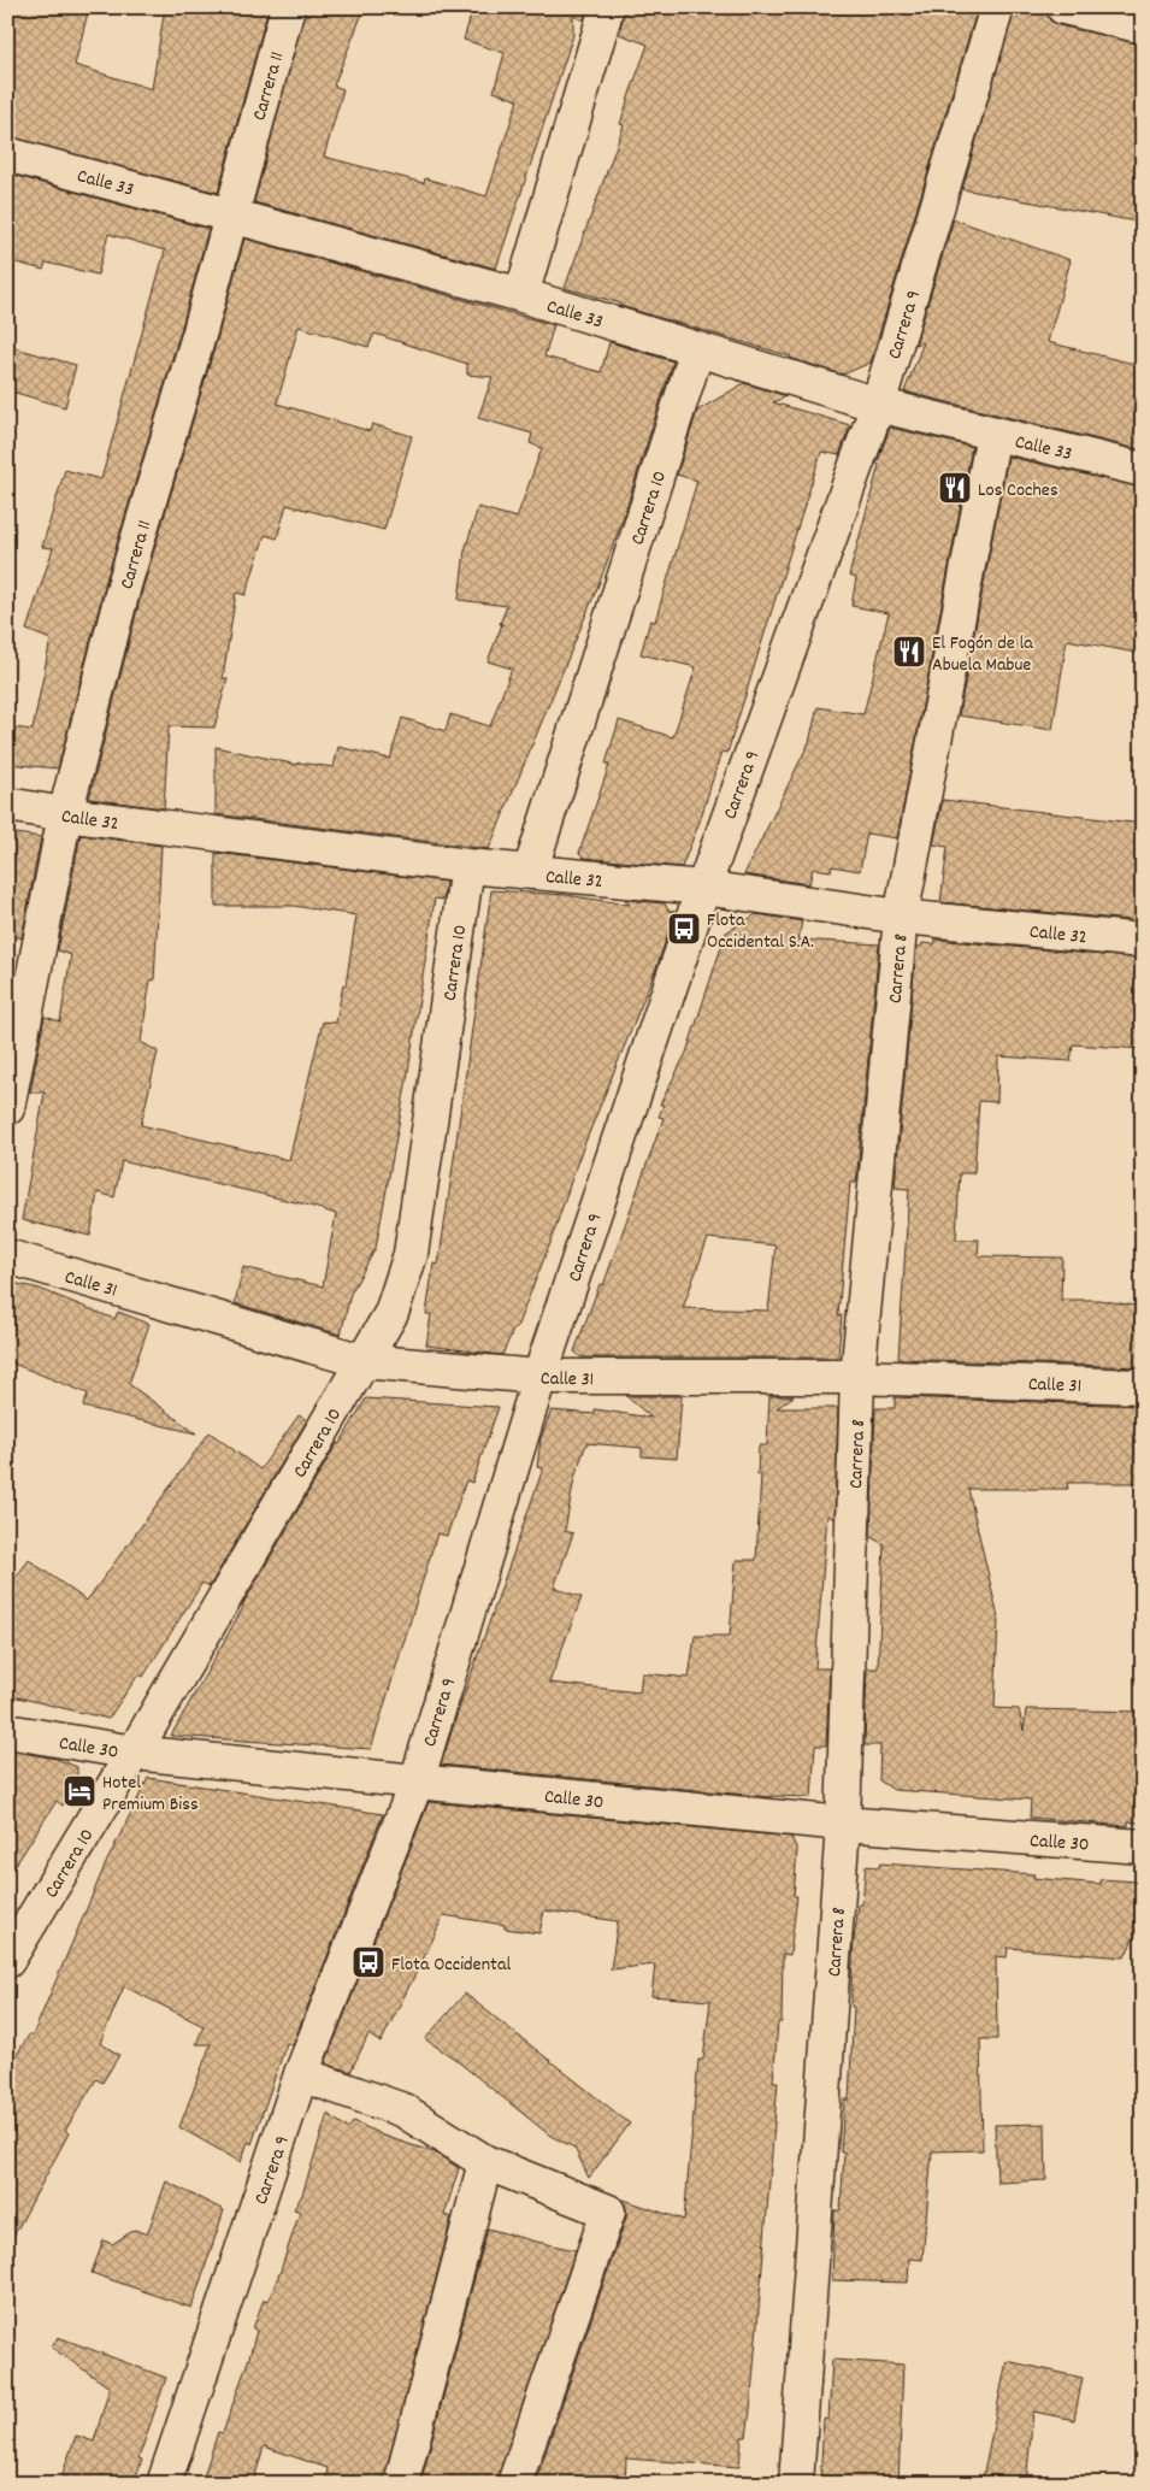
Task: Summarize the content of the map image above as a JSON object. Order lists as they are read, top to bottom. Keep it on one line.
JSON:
{"streets":{"street":["Carrera 11","Calle 33","Carrera 9","Carrera 10","Calle 32","Carrera 8","Calle 31","Calle 30"]},"crossings":[["Carrera 11","Calle 33"],["Carrera 11","Calle 32"],["Calle 33","Carrera 9"],["Calle 33","Carrera 10"],["Calle 33","Carrera 8"],["Carrera 9","Calle 32"],["Carrera 9","Calle 31"],["Carrera 9","Calle 30"],["Carrera 10","Calle 32"],["Carrera 10","Calle 31"],["Carrera 10","Calle 30"],["Calle 32","Carrera 8"],["Carrera 8","Calle 31"],["Carrera 8","Calle 30"]],"places":{"restaurant":["Los Coches","El Fogón de la Abuela Mabue"],"bus stop":["Flota Occidental S.A.","Flota Occidental"],"hotel":["Hotel Premium Biss"]}}
